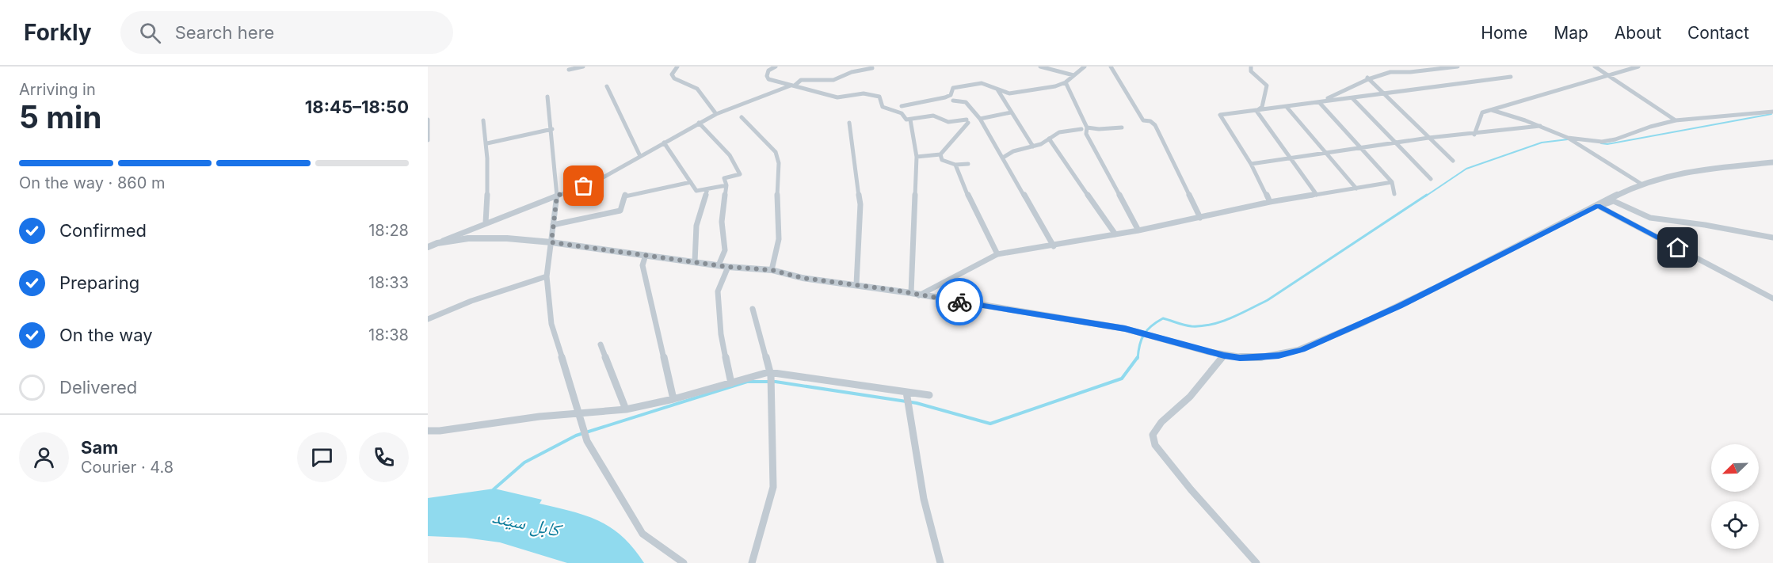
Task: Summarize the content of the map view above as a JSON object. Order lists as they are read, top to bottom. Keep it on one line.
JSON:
{"water":["کابل سيند"],"north":"bottom left","page":{"header":"Forkly","search":"Search here","nav":["Home","Map","About","Contact"],"heading":["5 min","Arriving in","18:45–18:50"],"panel":["Sam","Courier · 4.8"],"bar":"On the way · 860 m","list":[["Confirmed","18:28"],["Preparing","18:33"],["On the way","18:38"],"Delivered"]}}
